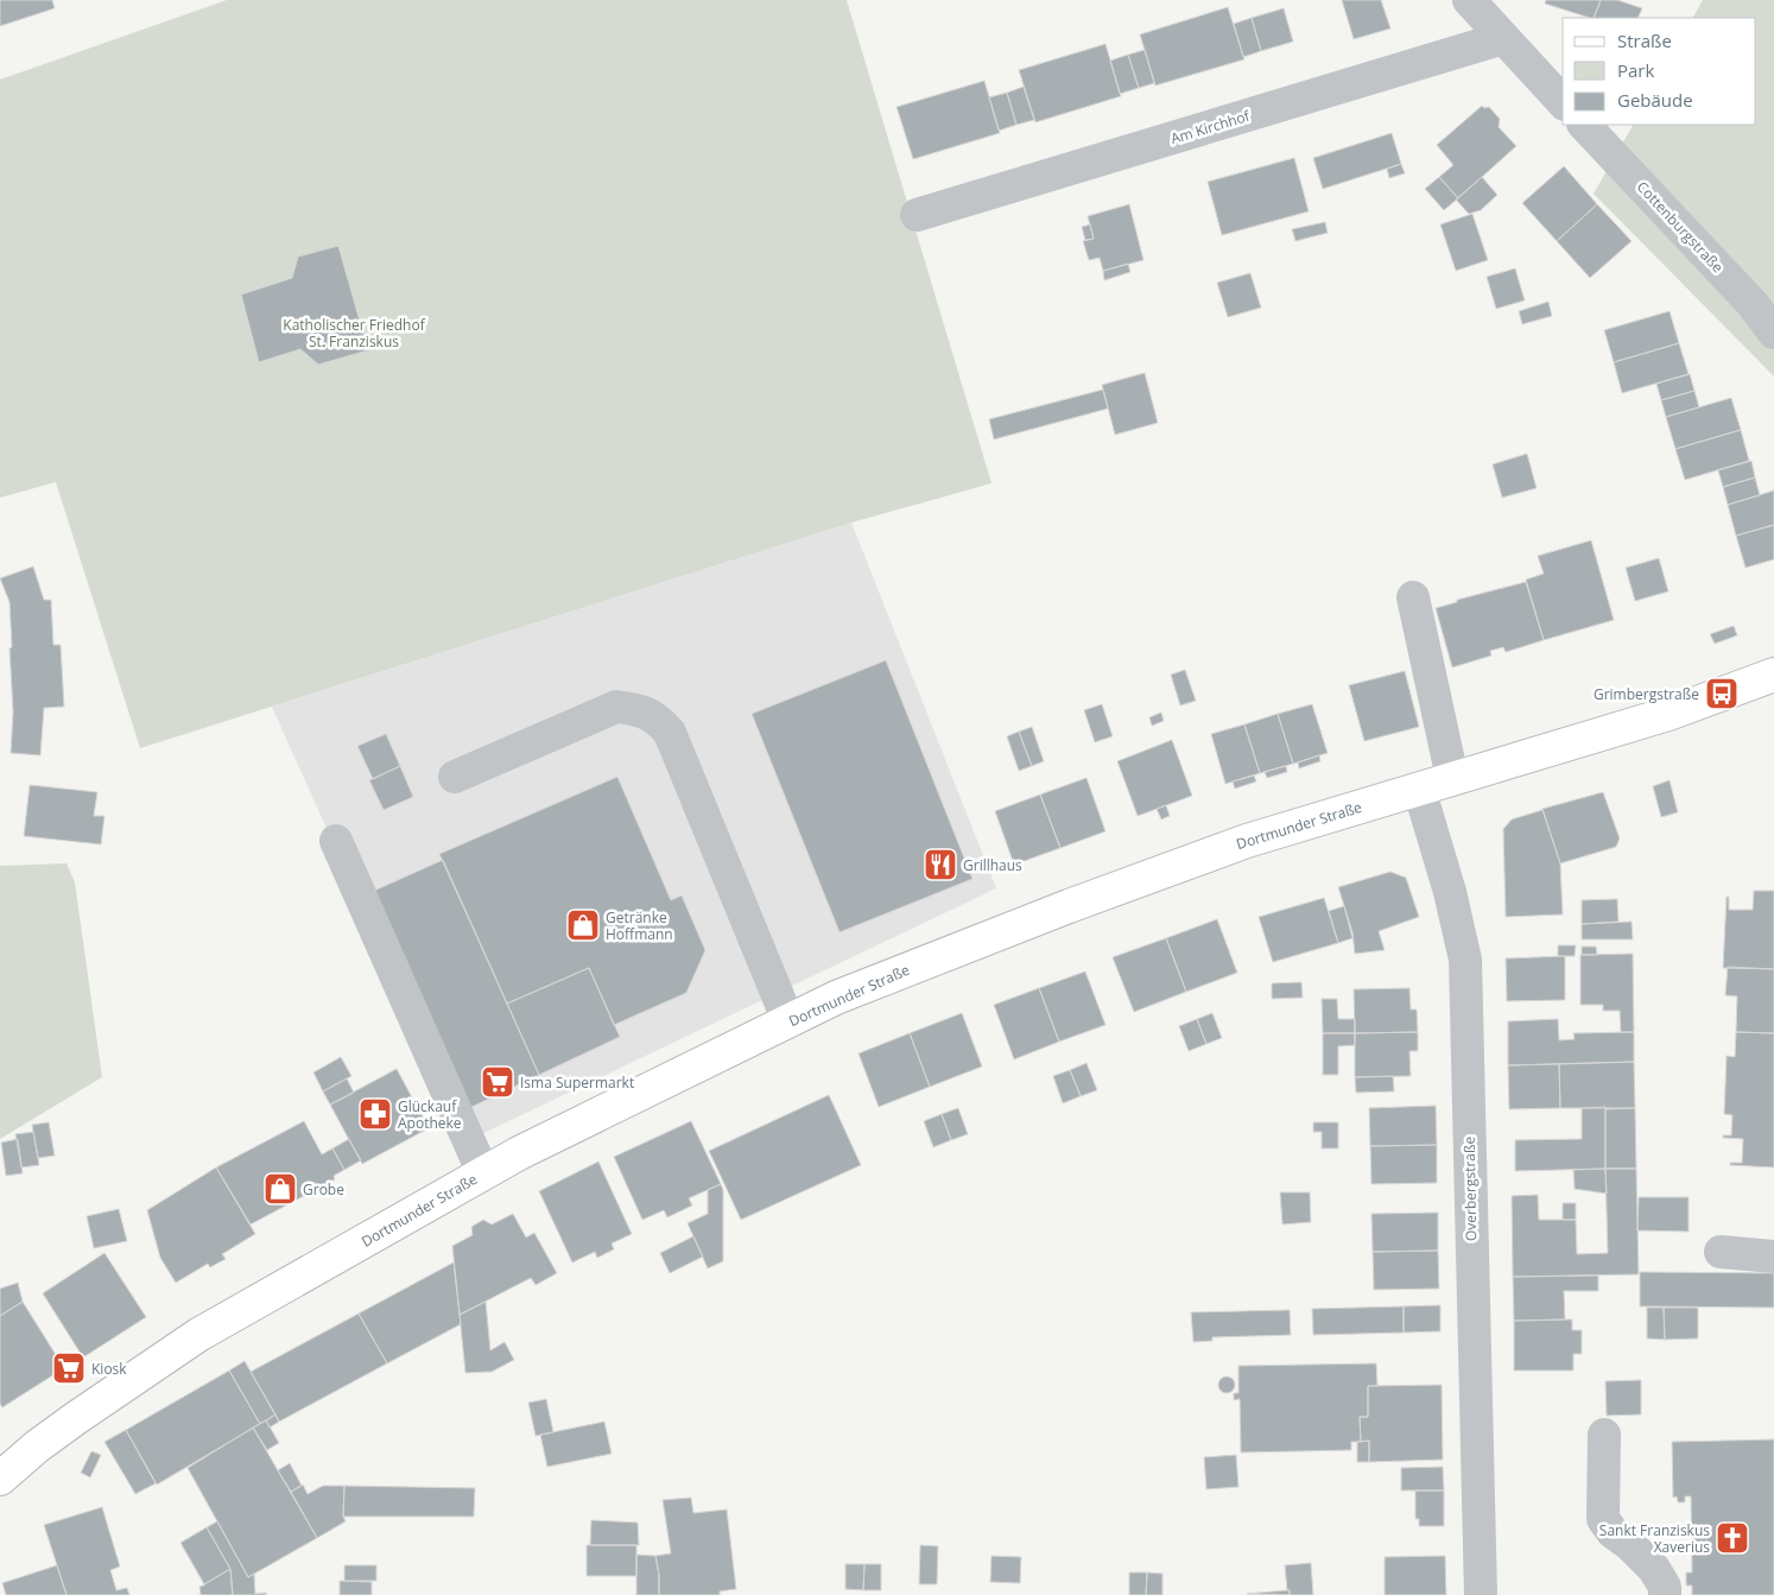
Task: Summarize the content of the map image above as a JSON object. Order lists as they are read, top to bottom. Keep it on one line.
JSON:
{"streets":{"main road":["Dortmunder Straße"],"street":["Am Kirchhof","Cottenburgstraße","Overbergstraße"]},"crossings":[["Dortmunder Straße","Overbergstraße"]],"parks":["Katholischer Friedhof St. Franziskus"],"places":{"bus stop":["Grimbergstraße"],"restaurant":["Grillhaus"],"shop":["Getränke Hoffmann","Grobe"],"supermarket":["Isma Supermarkt","Kiosk"],"pharmacy":["Glückauf Apotheke"],"church":["Sankt Franziskus Xaverius"]},"legend":["Straße","Park","Gebäude"]}
